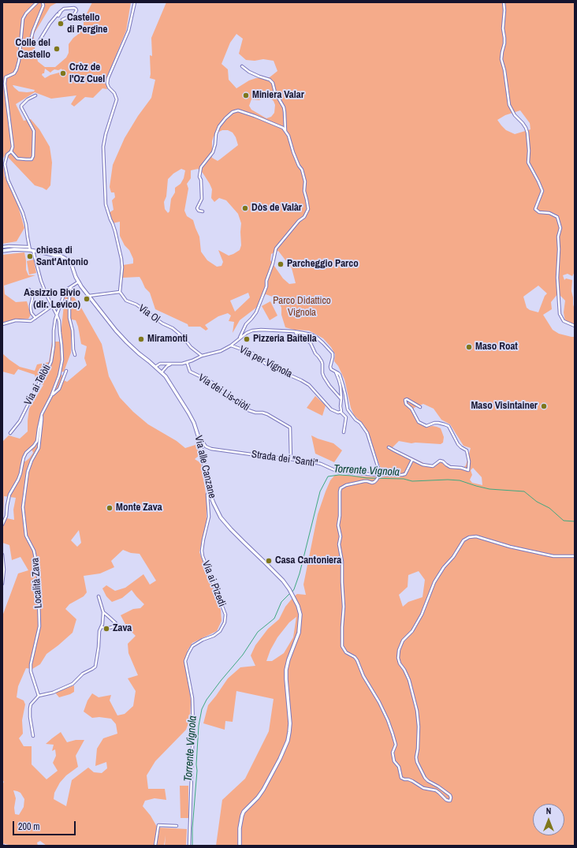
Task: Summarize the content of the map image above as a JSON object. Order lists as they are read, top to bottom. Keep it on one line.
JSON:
{"streets":{"main road":["Via alle Canzane"],"street":["Via Ol","Via per Vignola","Via ai Telòti","Via dei Lis-ciòti","Strada dei \"Santi\"","Località Zava","Via ai Pizedi"]},"crossings":[["Via ai Telòti","Via alle Canzane"],["Via dei Lis-ciòti","Strada dei \"Santi\""],["Strada dei \"Santi\"","Via alle Canzane"],["Via alle Canzane","Via ai Pizedi"]],"water":["Torrente Vignola"],"parks":["Parco Didattico Vignola"],"places":["Castello di Pergine","Colle del Castello","Cròz de l'Oz Cuel","Miniera Valar","Dòs de Valàr","chiesa di Sant'Antonio","Parcheggio Parco","Assizzio Bivio (dir. Levico)","Miramonti","Pizzeria Baitella","Maso Roat","Maso Visintainer","Monte Zava","Casa Cantoniera","Zava"],"scale_bar":"200 m","north":"top"}
